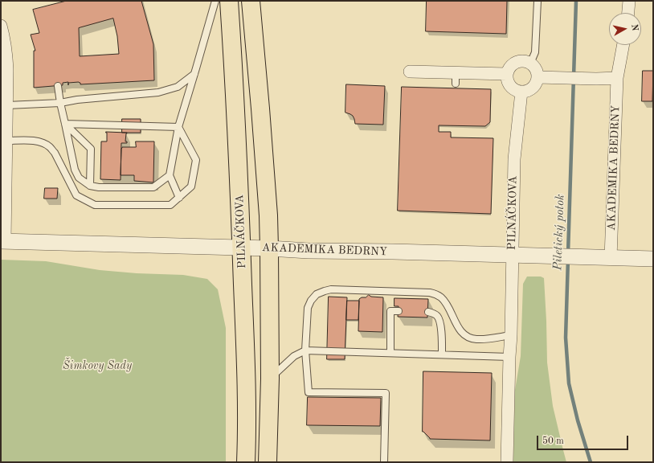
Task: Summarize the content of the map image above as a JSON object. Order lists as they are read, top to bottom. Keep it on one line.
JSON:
{"streets":{"main road":["PILNÁČKOVA"],"street":["AKADEMIKA BEDRNY"]},"crossings":[["AKADEMIKA BEDRNY","PILNÁČKOVA"]],"water":["Piletický potok"],"parks":["Šimkovy Sady"],"scale_bar":"50 m","north":"right"}
